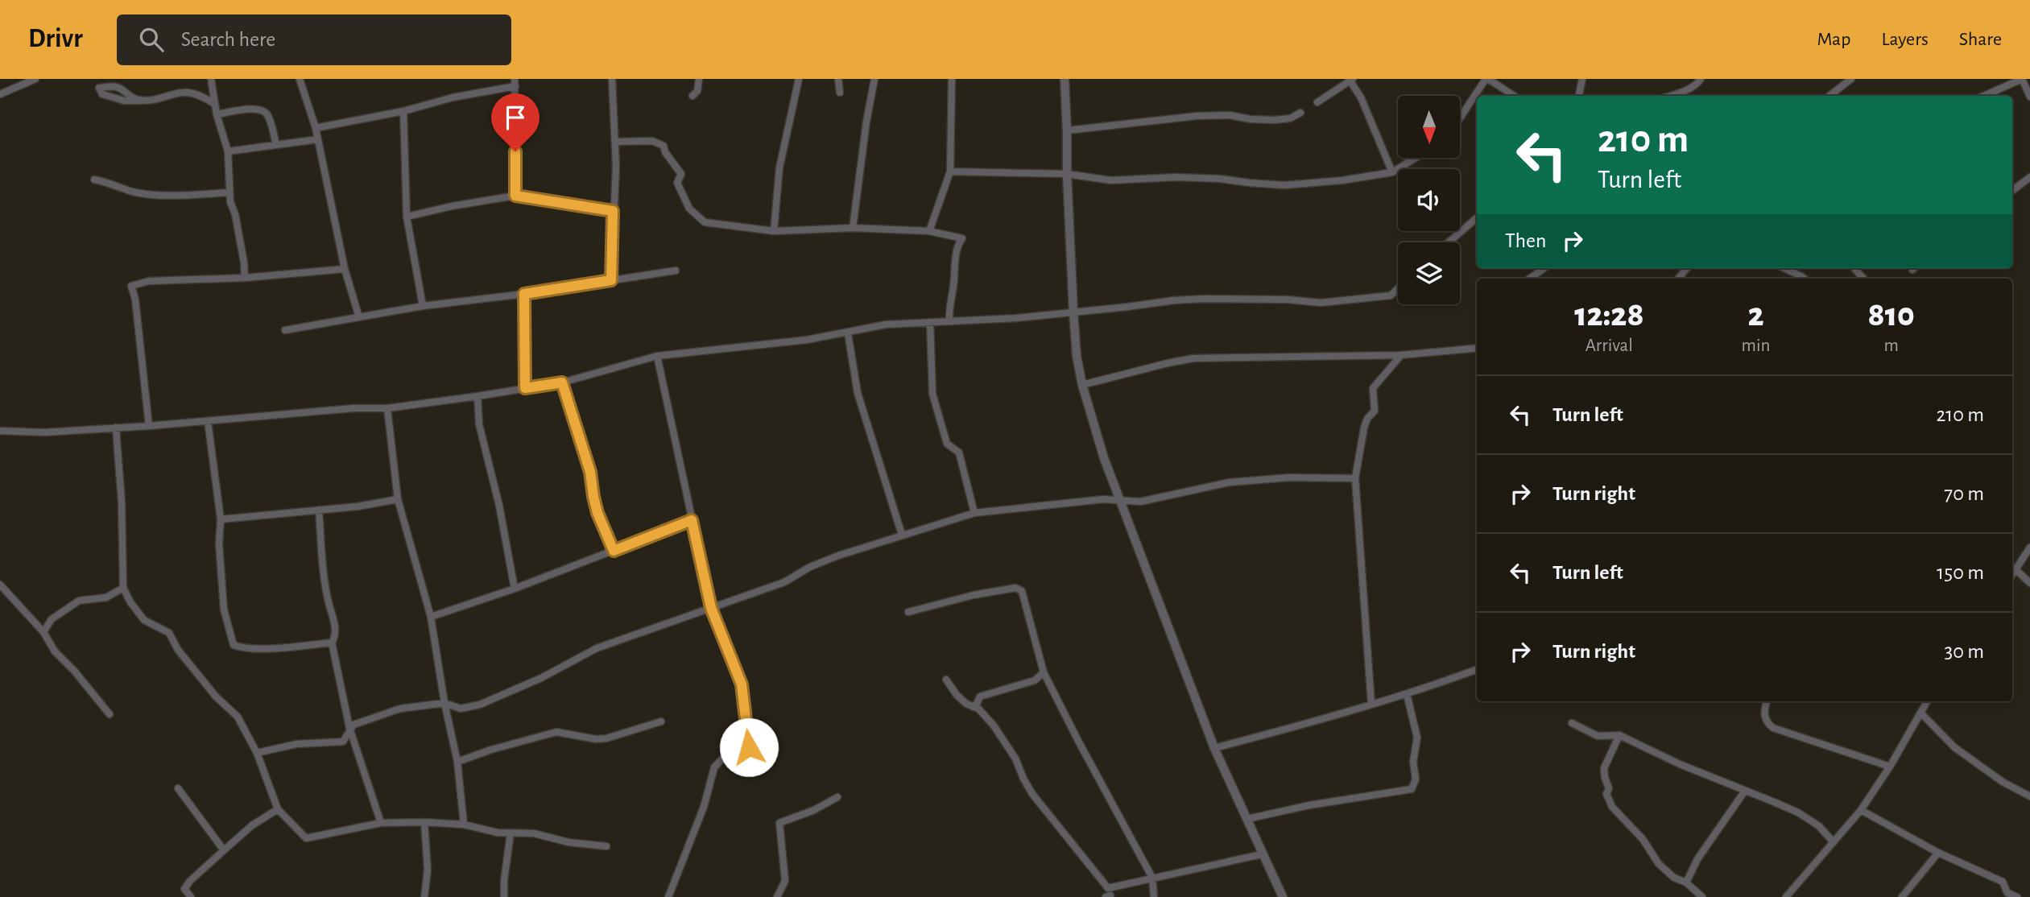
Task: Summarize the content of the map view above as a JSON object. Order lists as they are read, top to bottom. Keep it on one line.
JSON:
{"north":"bottom","page":{"header":"Drivr","search":"Search here","nav":["Map","Layers","Share"],"turn":["210 m","Turn left"],"then":"Then","eta":["12:28","Arrival","2","min","810","m"],"list":[{"name":"Turn left","value":"210 m"},{"name":"Turn right","value":"70 m"},{"name":"Turn left","value":"150 m"},{"name":"Turn right","value":"30 m"}]}}
